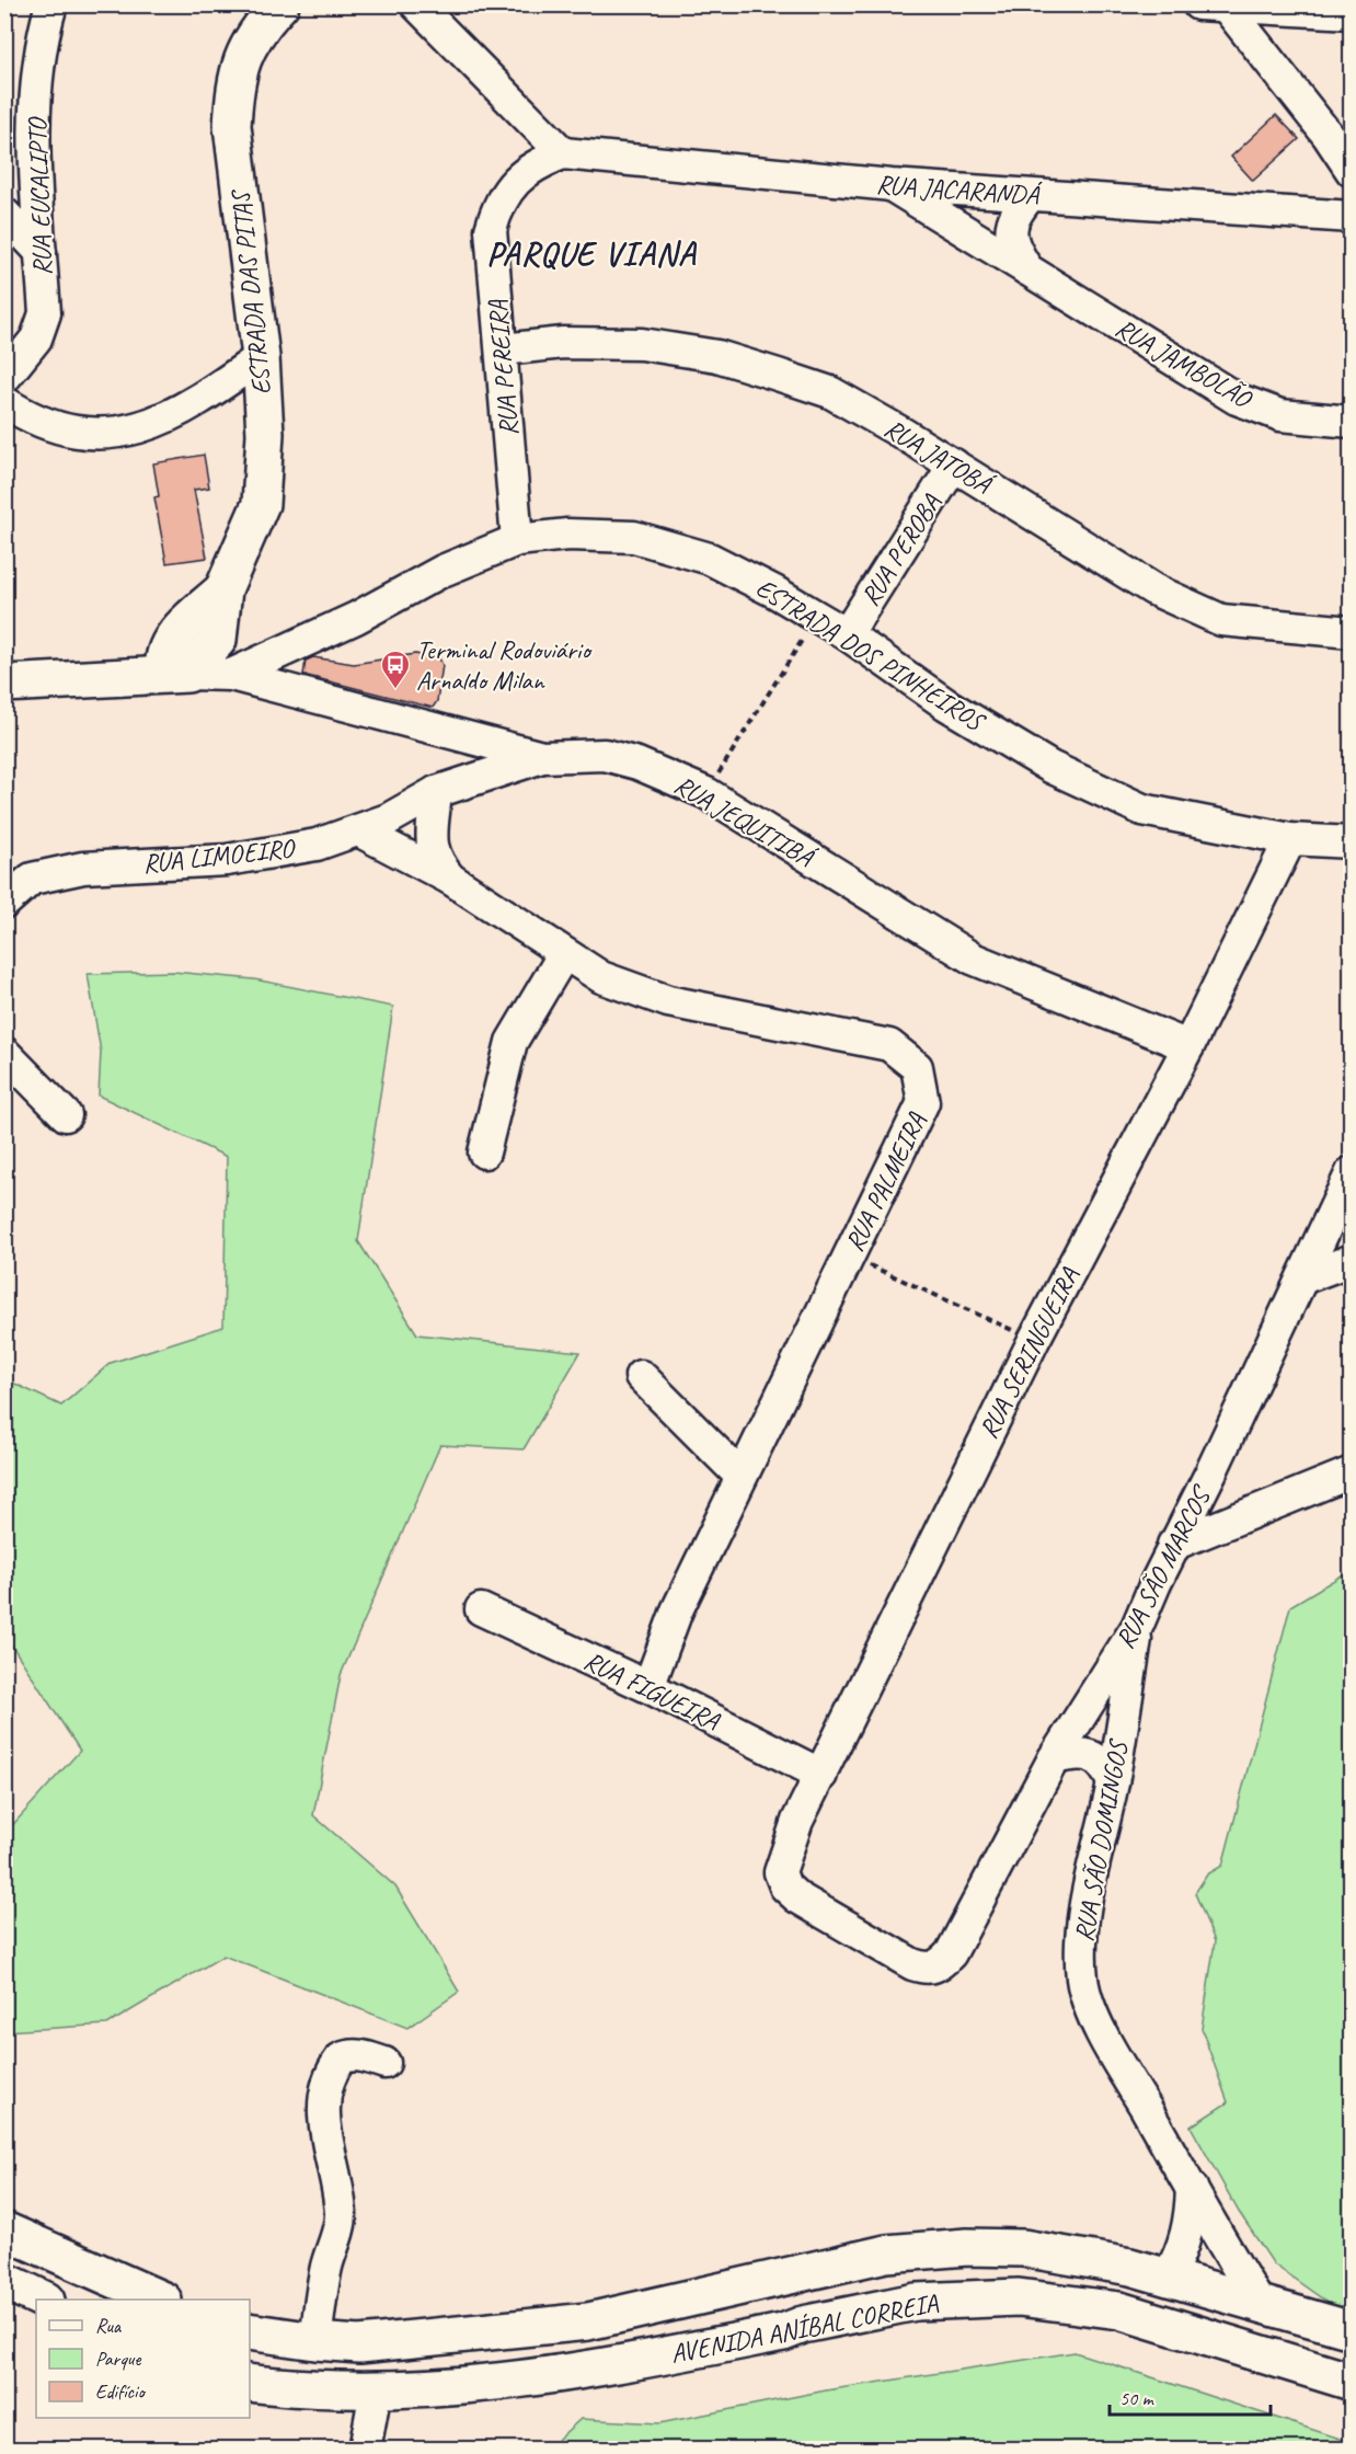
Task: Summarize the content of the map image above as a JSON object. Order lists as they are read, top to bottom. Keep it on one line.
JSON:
{"streets":{"main road":["ESTRADA DAS PITAS","AVENIDA ANÍBAL CORREIA"],"street":["RUA JACARANDÁ","RUA EUCALIPTO","RUA JAMBOLÃO","RUA PEREIRA","RUA JATOBÁ","RUA PEROBA","ESTRADA DOS PINHEIROS","RUA JEQUITIBÁ","RUA LIMOEIRO","RUA PALMEIRA","RUA SERINGUEIRA","RUA SÃO MARCOS","RUA FIGUEIRA","RUA SÃO DOMINGOS"]},"crossings":[["RUA JACARANDÁ","RUA JAMBOLÃO"],["RUA JACARANDÁ","RUA PEREIRA"],["ESTRADA DAS PITAS","ESTRADA DOS PINHEIROS"],["RUA PEREIRA","RUA JATOBÁ"],["RUA PEREIRA","ESTRADA DOS PINHEIROS"],["RUA JATOBÁ","RUA PEROBA"],["RUA PEROBA","ESTRADA DOS PINHEIROS"],["ESTRADA DOS PINHEIROS","RUA JEQUITIBÁ"],["ESTRADA DOS PINHEIROS","RUA SERINGUEIRA"],["RUA JEQUITIBÁ","RUA LIMOEIRO"],["RUA JEQUITIBÁ","RUA SERINGUEIRA"],["RUA LIMOEIRO","RUA PALMEIRA"],["RUA PALMEIRA","RUA FIGUEIRA"],["RUA SERINGUEIRA","RUA SÃO MARCOS"],["RUA SERINGUEIRA","RUA FIGUEIRA"],["RUA SÃO MARCOS","RUA SÃO DOMINGOS"],["RUA SÃO DOMINGOS","AVENIDA ANÍBAL CORREIA"]],"districts":["PARQUE VIANA"],"places":{"bus stop":["Terminal Rodoviário Arnaldo Milan"]},"legend":["Rua","Parque","Edifício"],"scale_bar":"50 m"}
